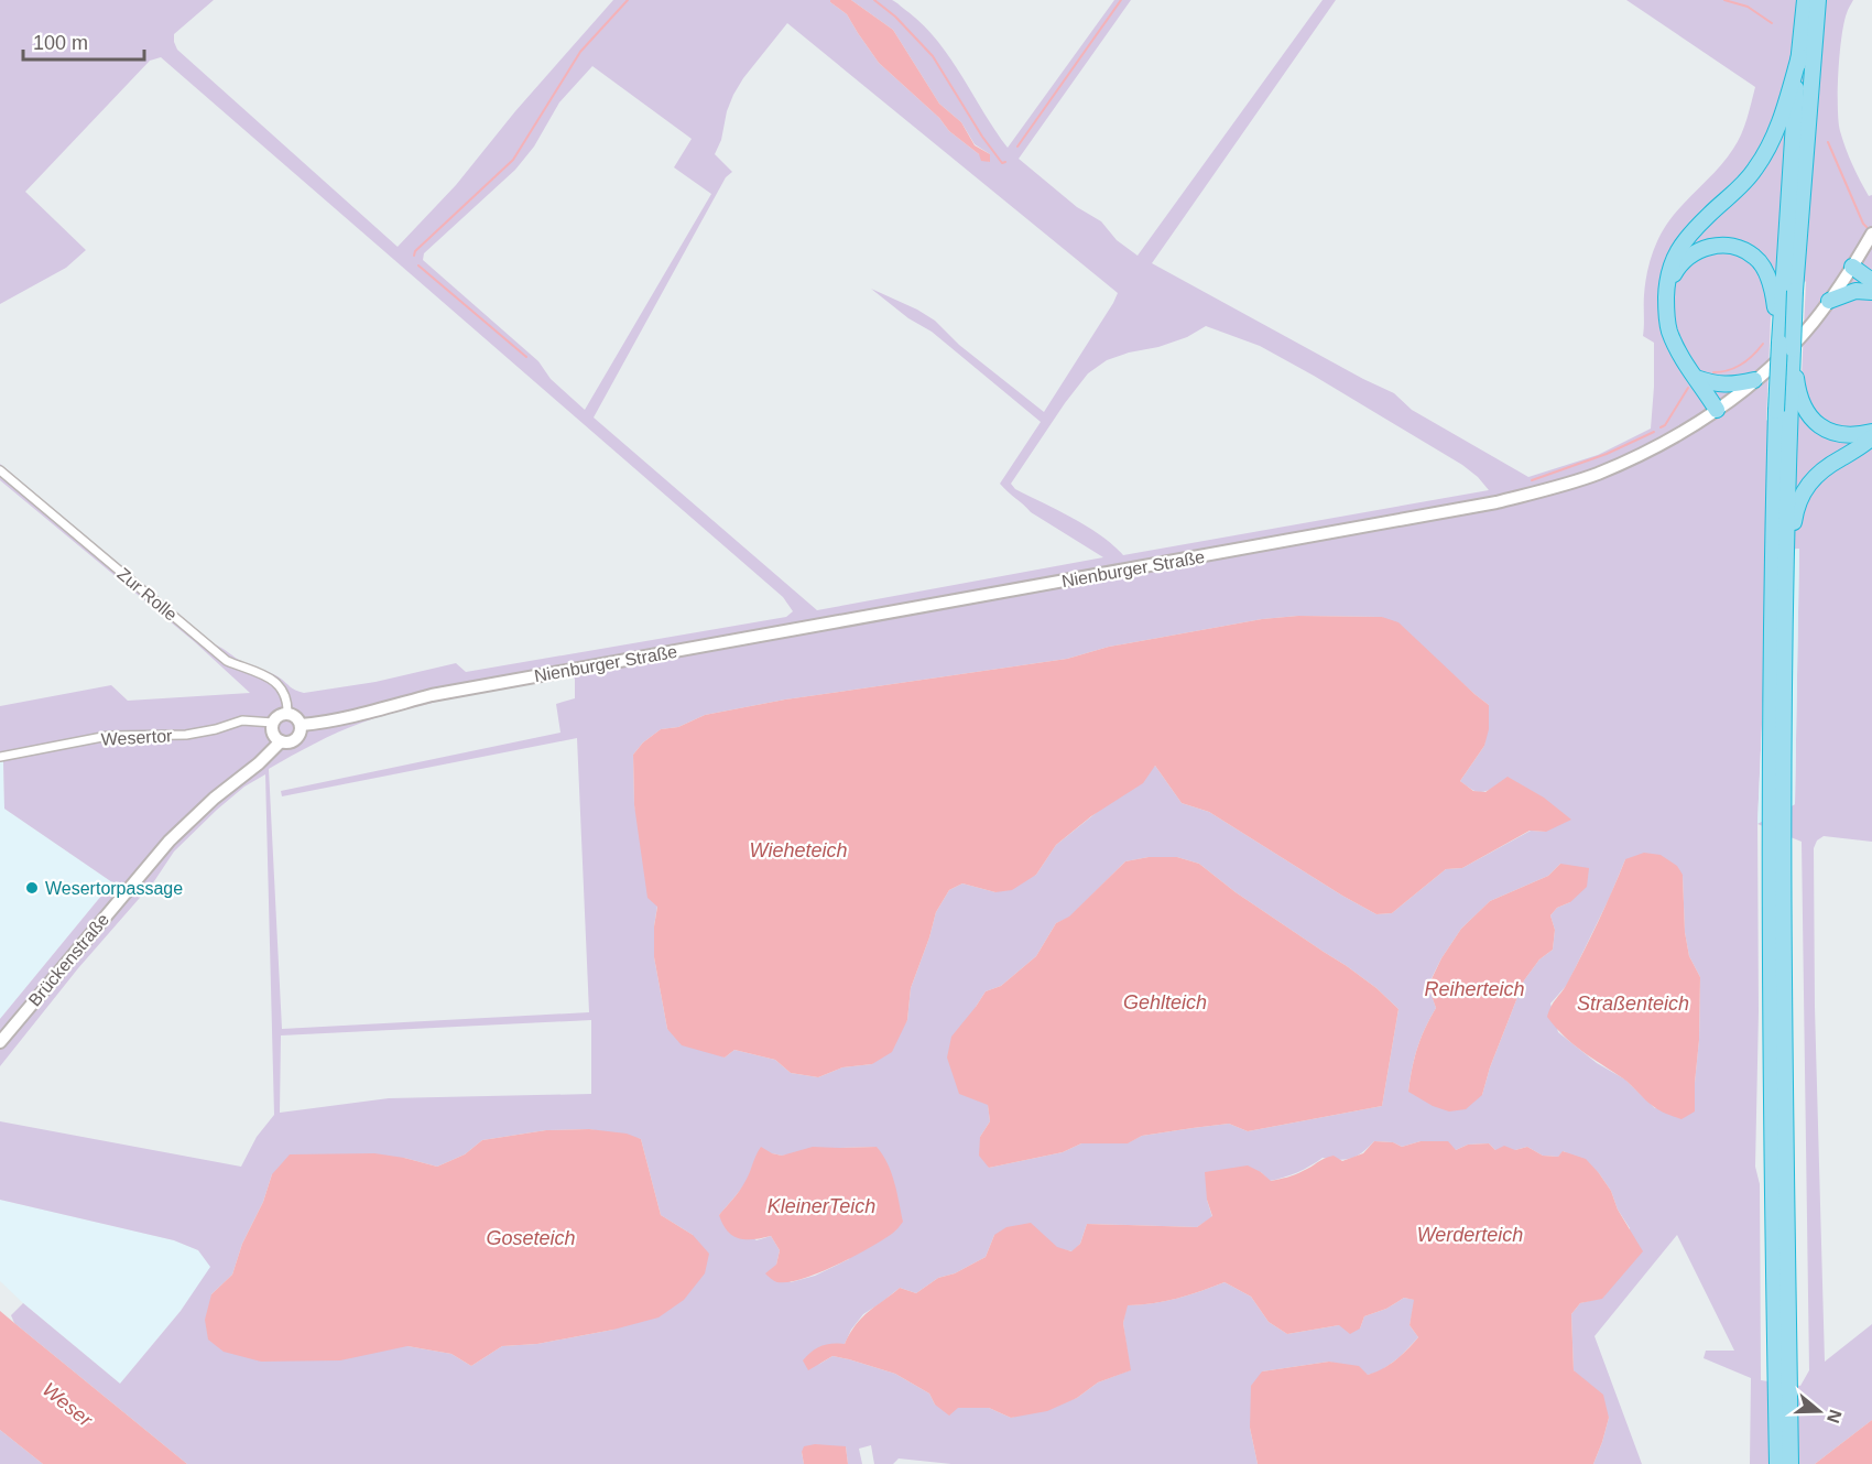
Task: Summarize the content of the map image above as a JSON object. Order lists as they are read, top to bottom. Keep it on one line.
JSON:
{"streets":{"street":["Nienburger Straße","Zur Rolle","Wesertor","Brückenstraße"]},"crossings":[["Nienburger Straße","Zur Rolle"],["Nienburger Straße","Wesertor"],["Nienburger Straße","Brückenstraße"],["Zur Rolle","Wesertor"],["Zur Rolle","Brückenstraße"],["Wesertor","Brückenstraße"]],"water":["Wieheteich","Reiherteich","Gehlteich","Straßenteich","KleinerTeich","Werderteich","Goseteich","Weser"],"places":["Wesertorpassage"],"scale_bar":"100 m","north":"right"}
